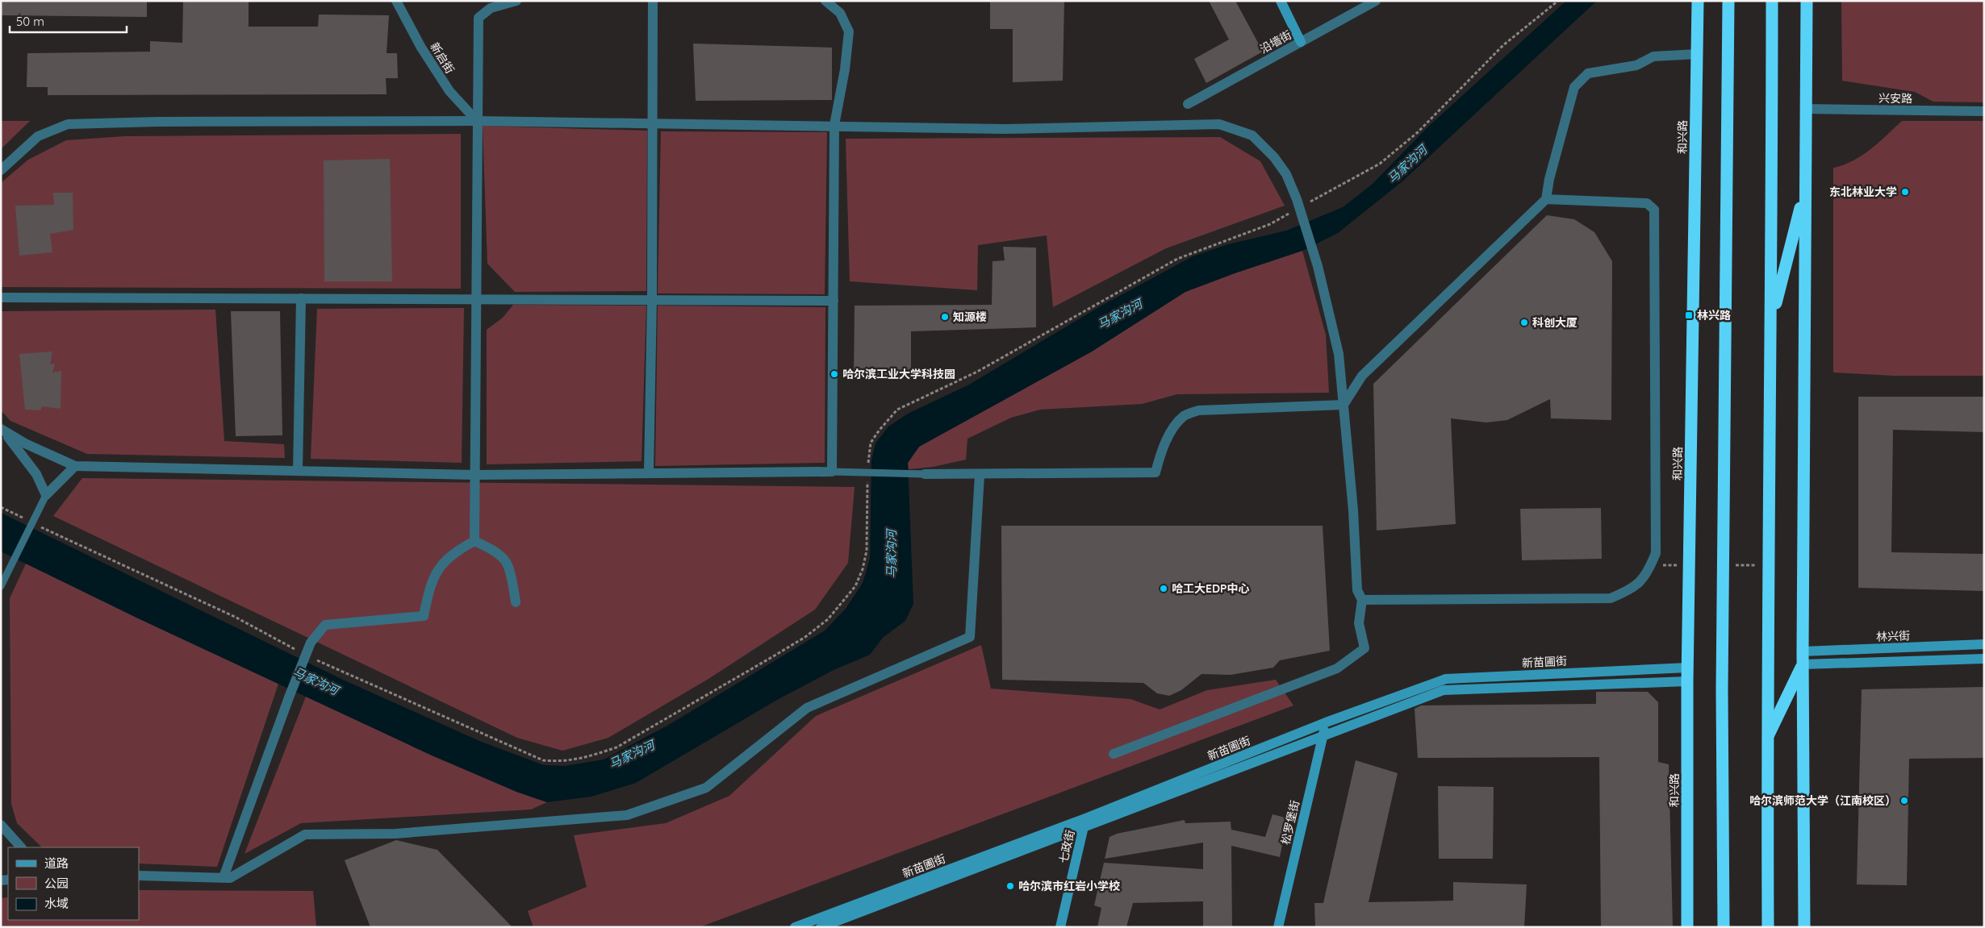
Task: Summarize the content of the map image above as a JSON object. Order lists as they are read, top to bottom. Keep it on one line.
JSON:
{"streets":{"highway":["和兴路"],"main road":["林兴街","新苗圃街","松罗堡街","七政街"],"street":["沿墙街","新启街","兴安路"]},"crossings":[["和兴路","新苗圃街"],["新苗圃街","松罗堡街"],["新苗圃街","七政街"]],"water":["马家沟河"],"places":{"other":["东北林业大学","知源楼","科创大厦","哈尔滨工业大学科技园","哈工大EDP中心","哈尔滨师范大学（江南校区）","哈尔滨市红岩小学校"],"transit":["林兴路"]},"legend":["道路","公园","水域"],"scale_bar":"50 m"}
